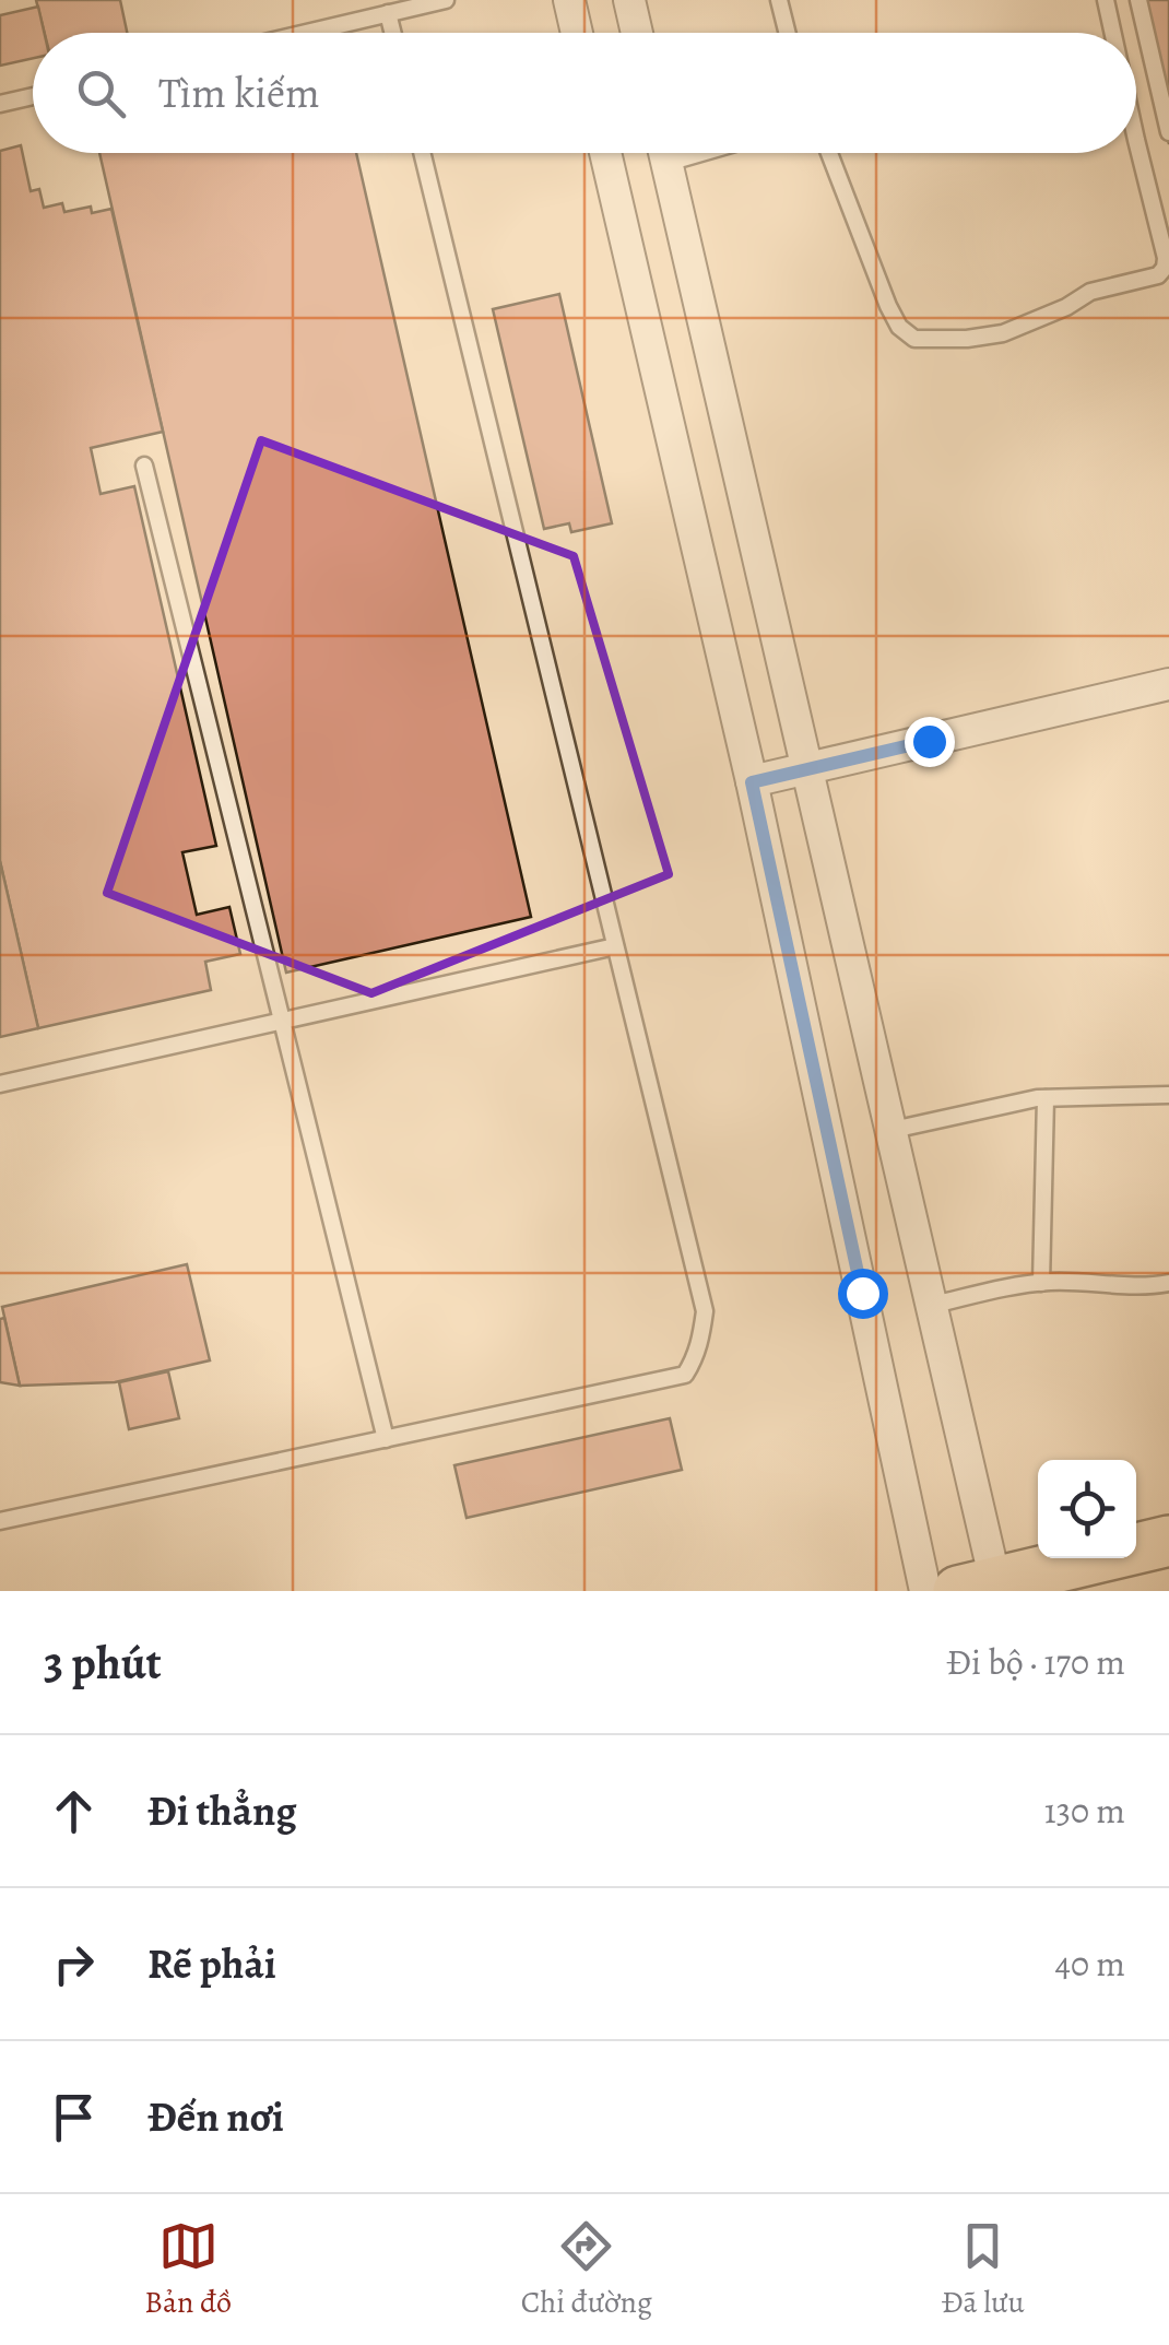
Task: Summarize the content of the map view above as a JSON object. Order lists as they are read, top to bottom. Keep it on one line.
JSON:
{"page":{"search":"Tìm kiếm","heading":["3 phút","Đi bộ · 170 m"],"list":[["Đi thẳng","130 m"],["Rẽ phải","40 m"],"Đến nơi"],"nav":["Bản đồ","Chỉ đường","Đã lưu"]}}
